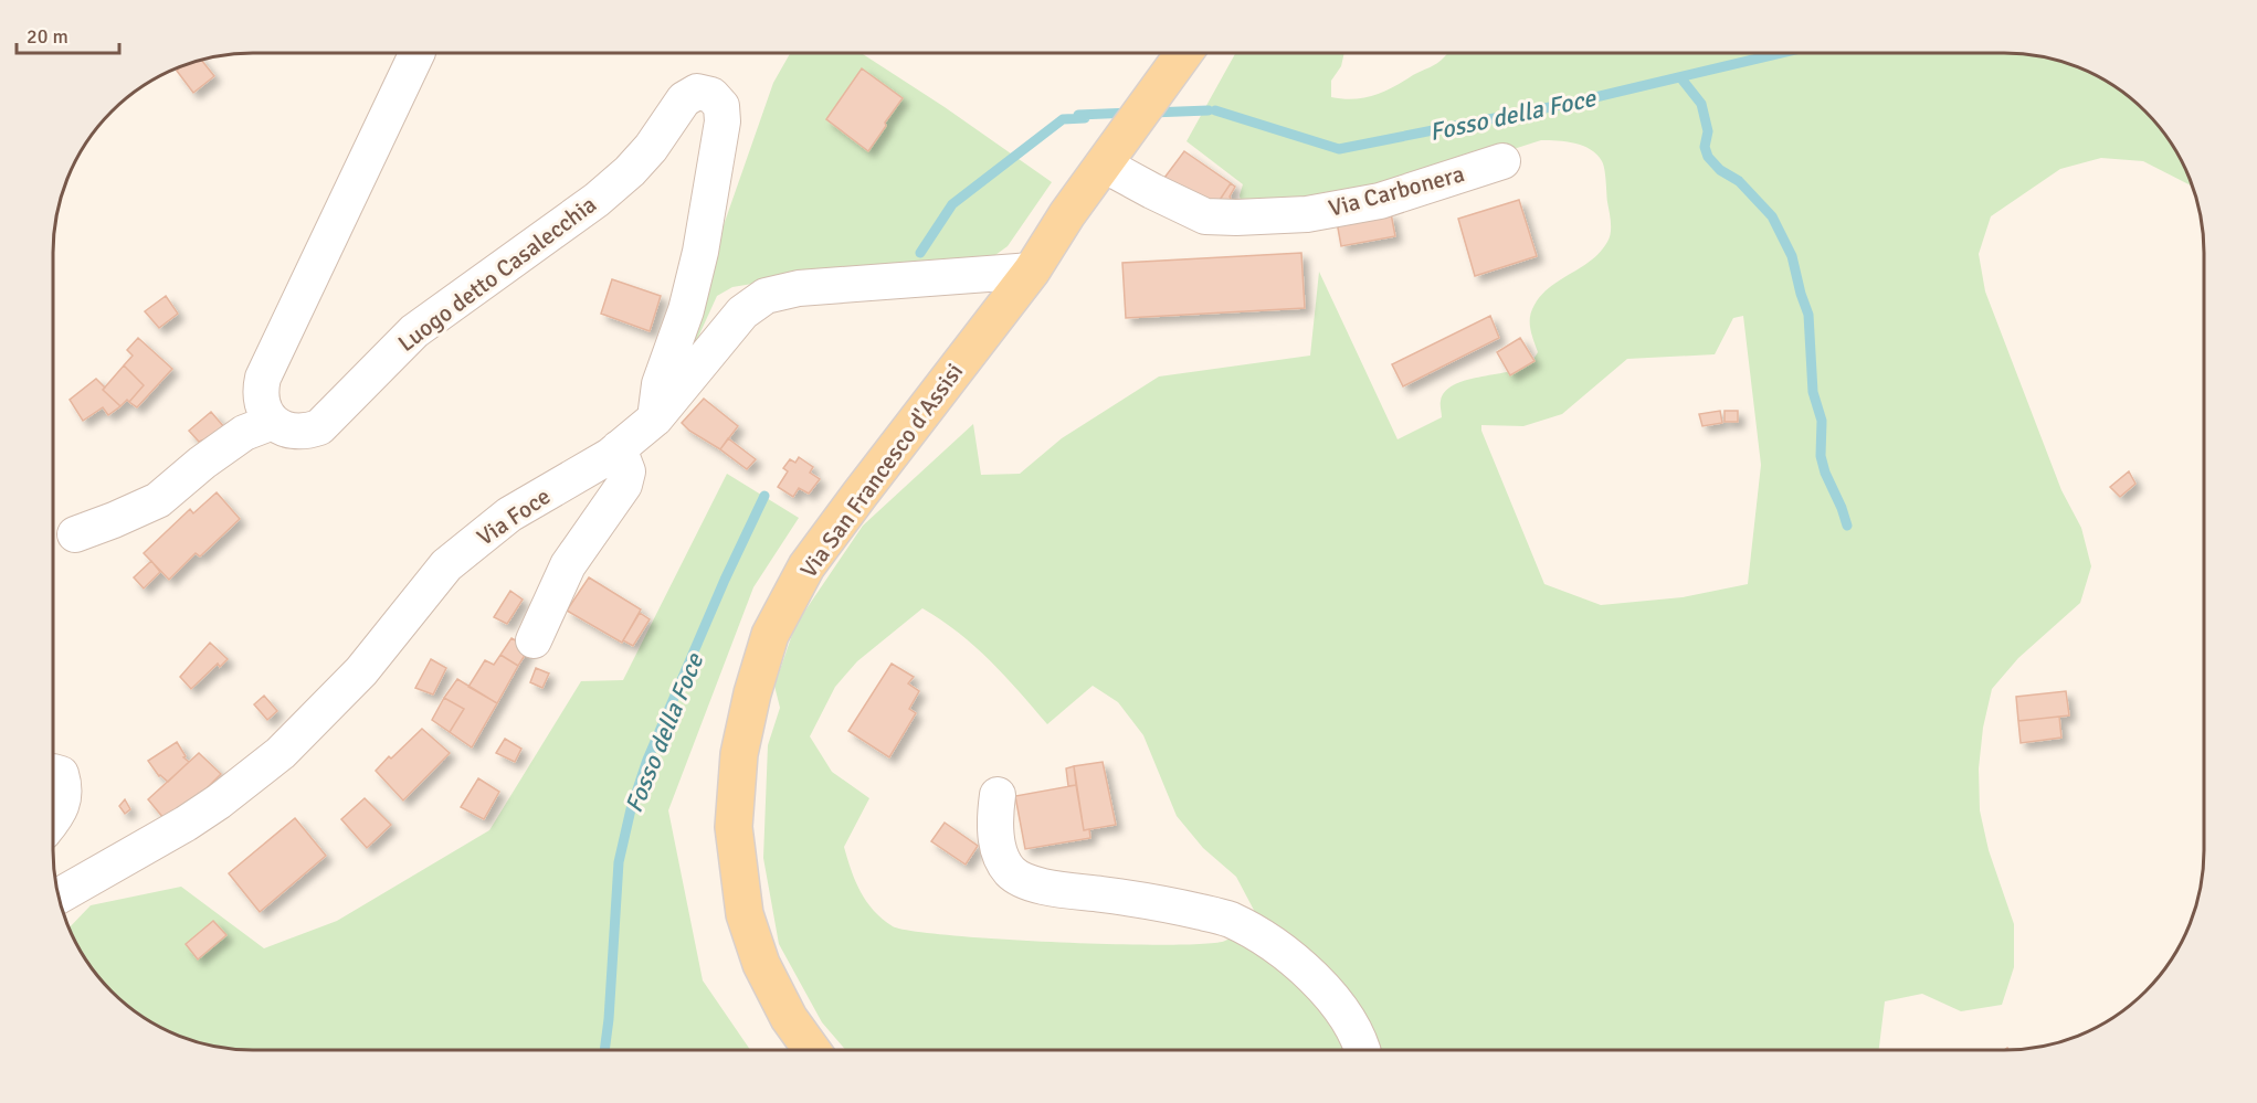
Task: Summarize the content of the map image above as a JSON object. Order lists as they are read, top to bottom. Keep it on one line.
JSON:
{"streets":{"main road":["Via San Francesco d'Assisi"],"street":["Via Carbonera","Luogo detto Casalecchia","Via Foce"]},"crossings":[["Via Carbonera","Via San Francesco d'Assisi"],["Luogo detto Casalecchia","Via Foce"],["Via San Francesco d'Assisi","Via Foce"]],"water":["Fosso della Foce"],"scale_bar":"20 m"}
